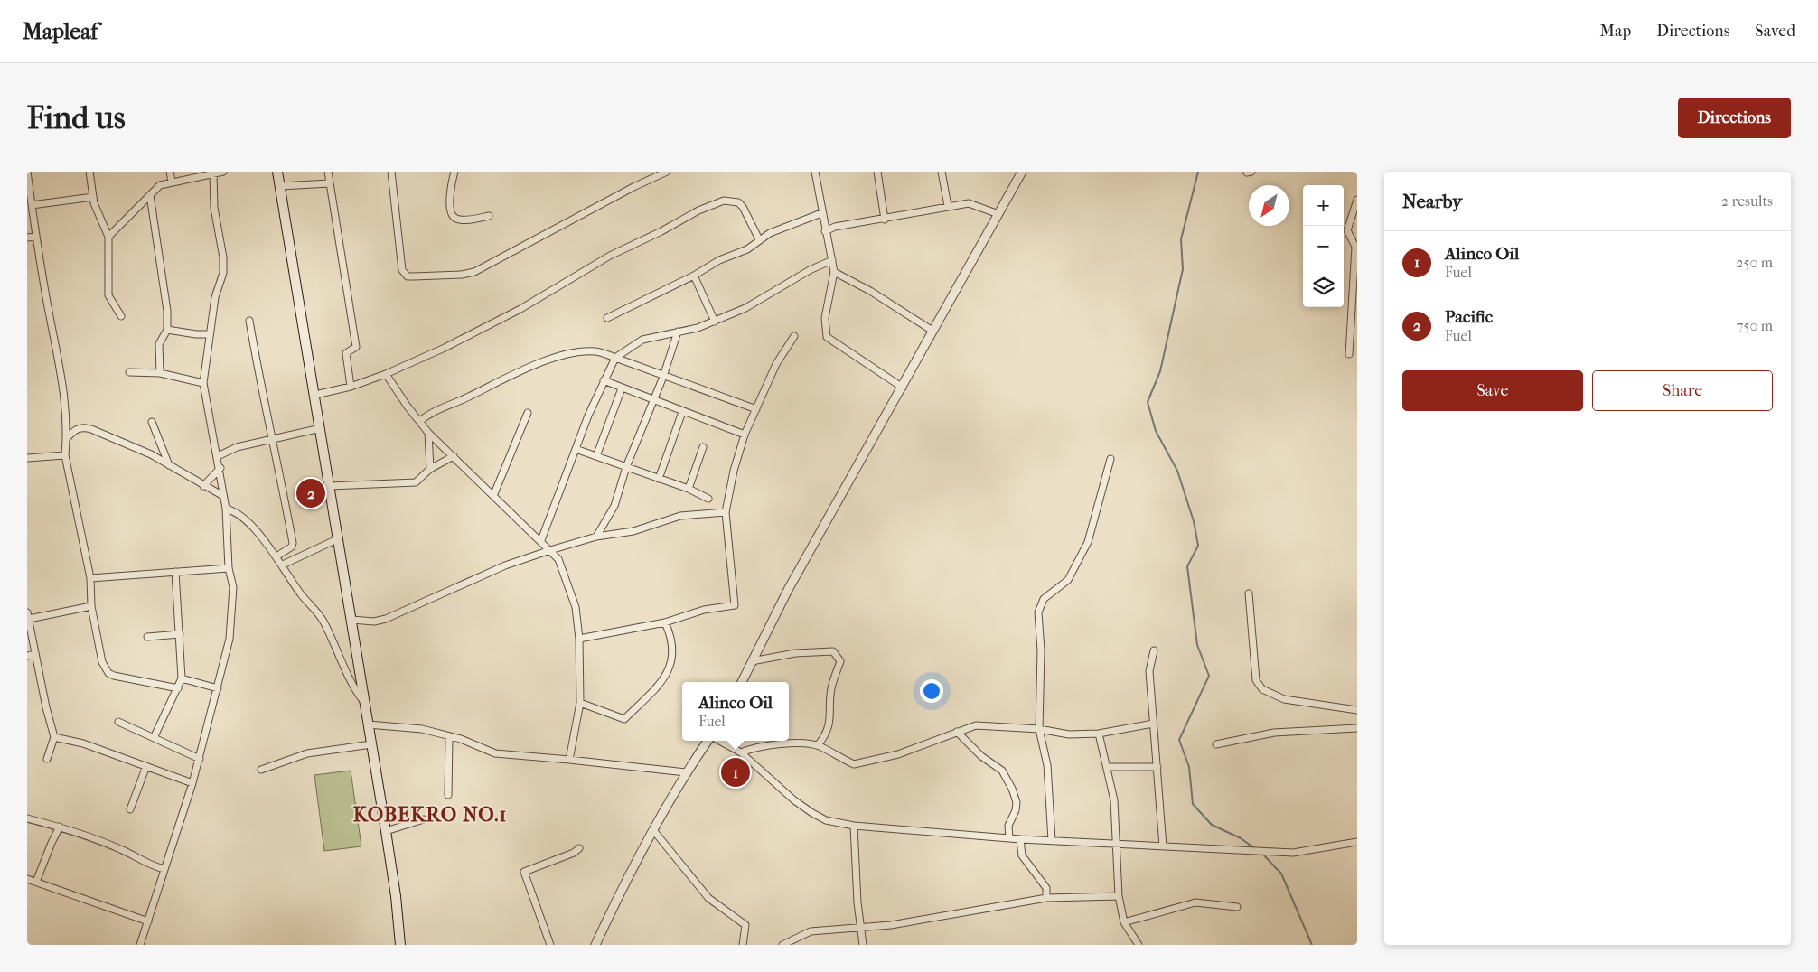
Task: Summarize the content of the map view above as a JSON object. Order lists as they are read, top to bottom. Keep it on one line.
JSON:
{"districts":["KOBEKRO NO.1"],"north":"bottom left","page":{"header":"Mapleaf","nav":["Map","Directions","Saved"],"buttons":["Directions",["Save","Share"]],"title":"Find us","heading":["Nearby","2 results"],"map_buttons":["+","−"],"list":[{"mark":"1","name":"Alinco Oil","note":"Fuel","value":"250 m"},{"mark":"2","name":"Pacific","note":"Fuel","value":"750 m"}],"pins":["2","1"],"popup":["Alinco Oil","Fuel"]}}
